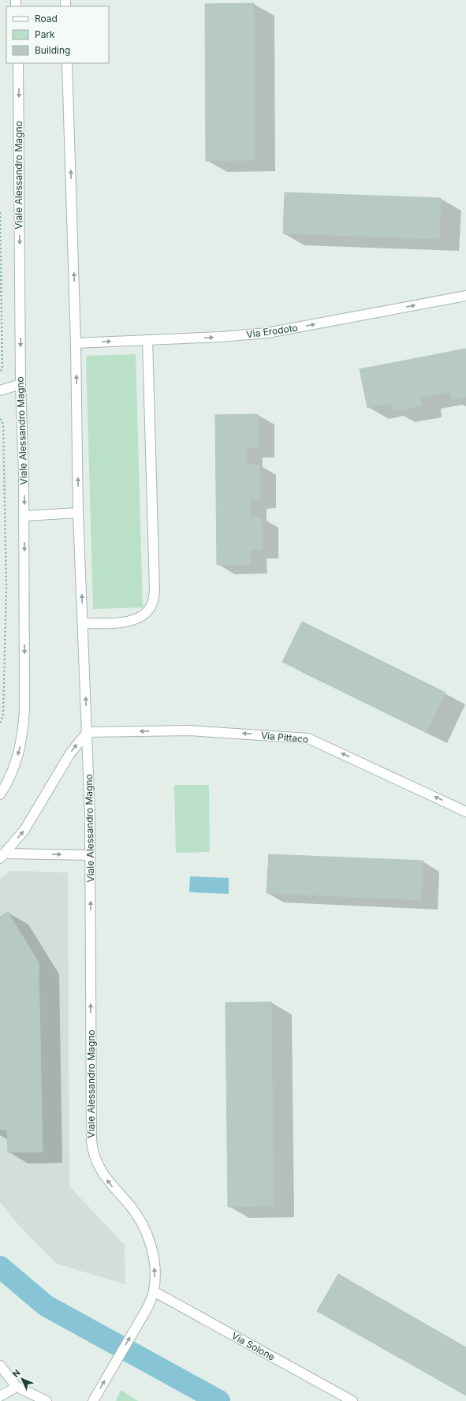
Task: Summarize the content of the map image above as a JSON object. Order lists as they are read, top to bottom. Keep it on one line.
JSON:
{"streets":{"street":["Viale Alessandro Magno","Via Erodoto","Via Pittaco","Via Solone"]},"crossings":[["Viale Alessandro Magno","Via Erodoto"],["Viale Alessandro Magno","Via Pittaco"],["Viale Alessandro Magno","Via Solone"]],"one_way":["Via Erodoto","Via Pittaco"],"legend":["Road","Park","Building"],"north":"top left"}
